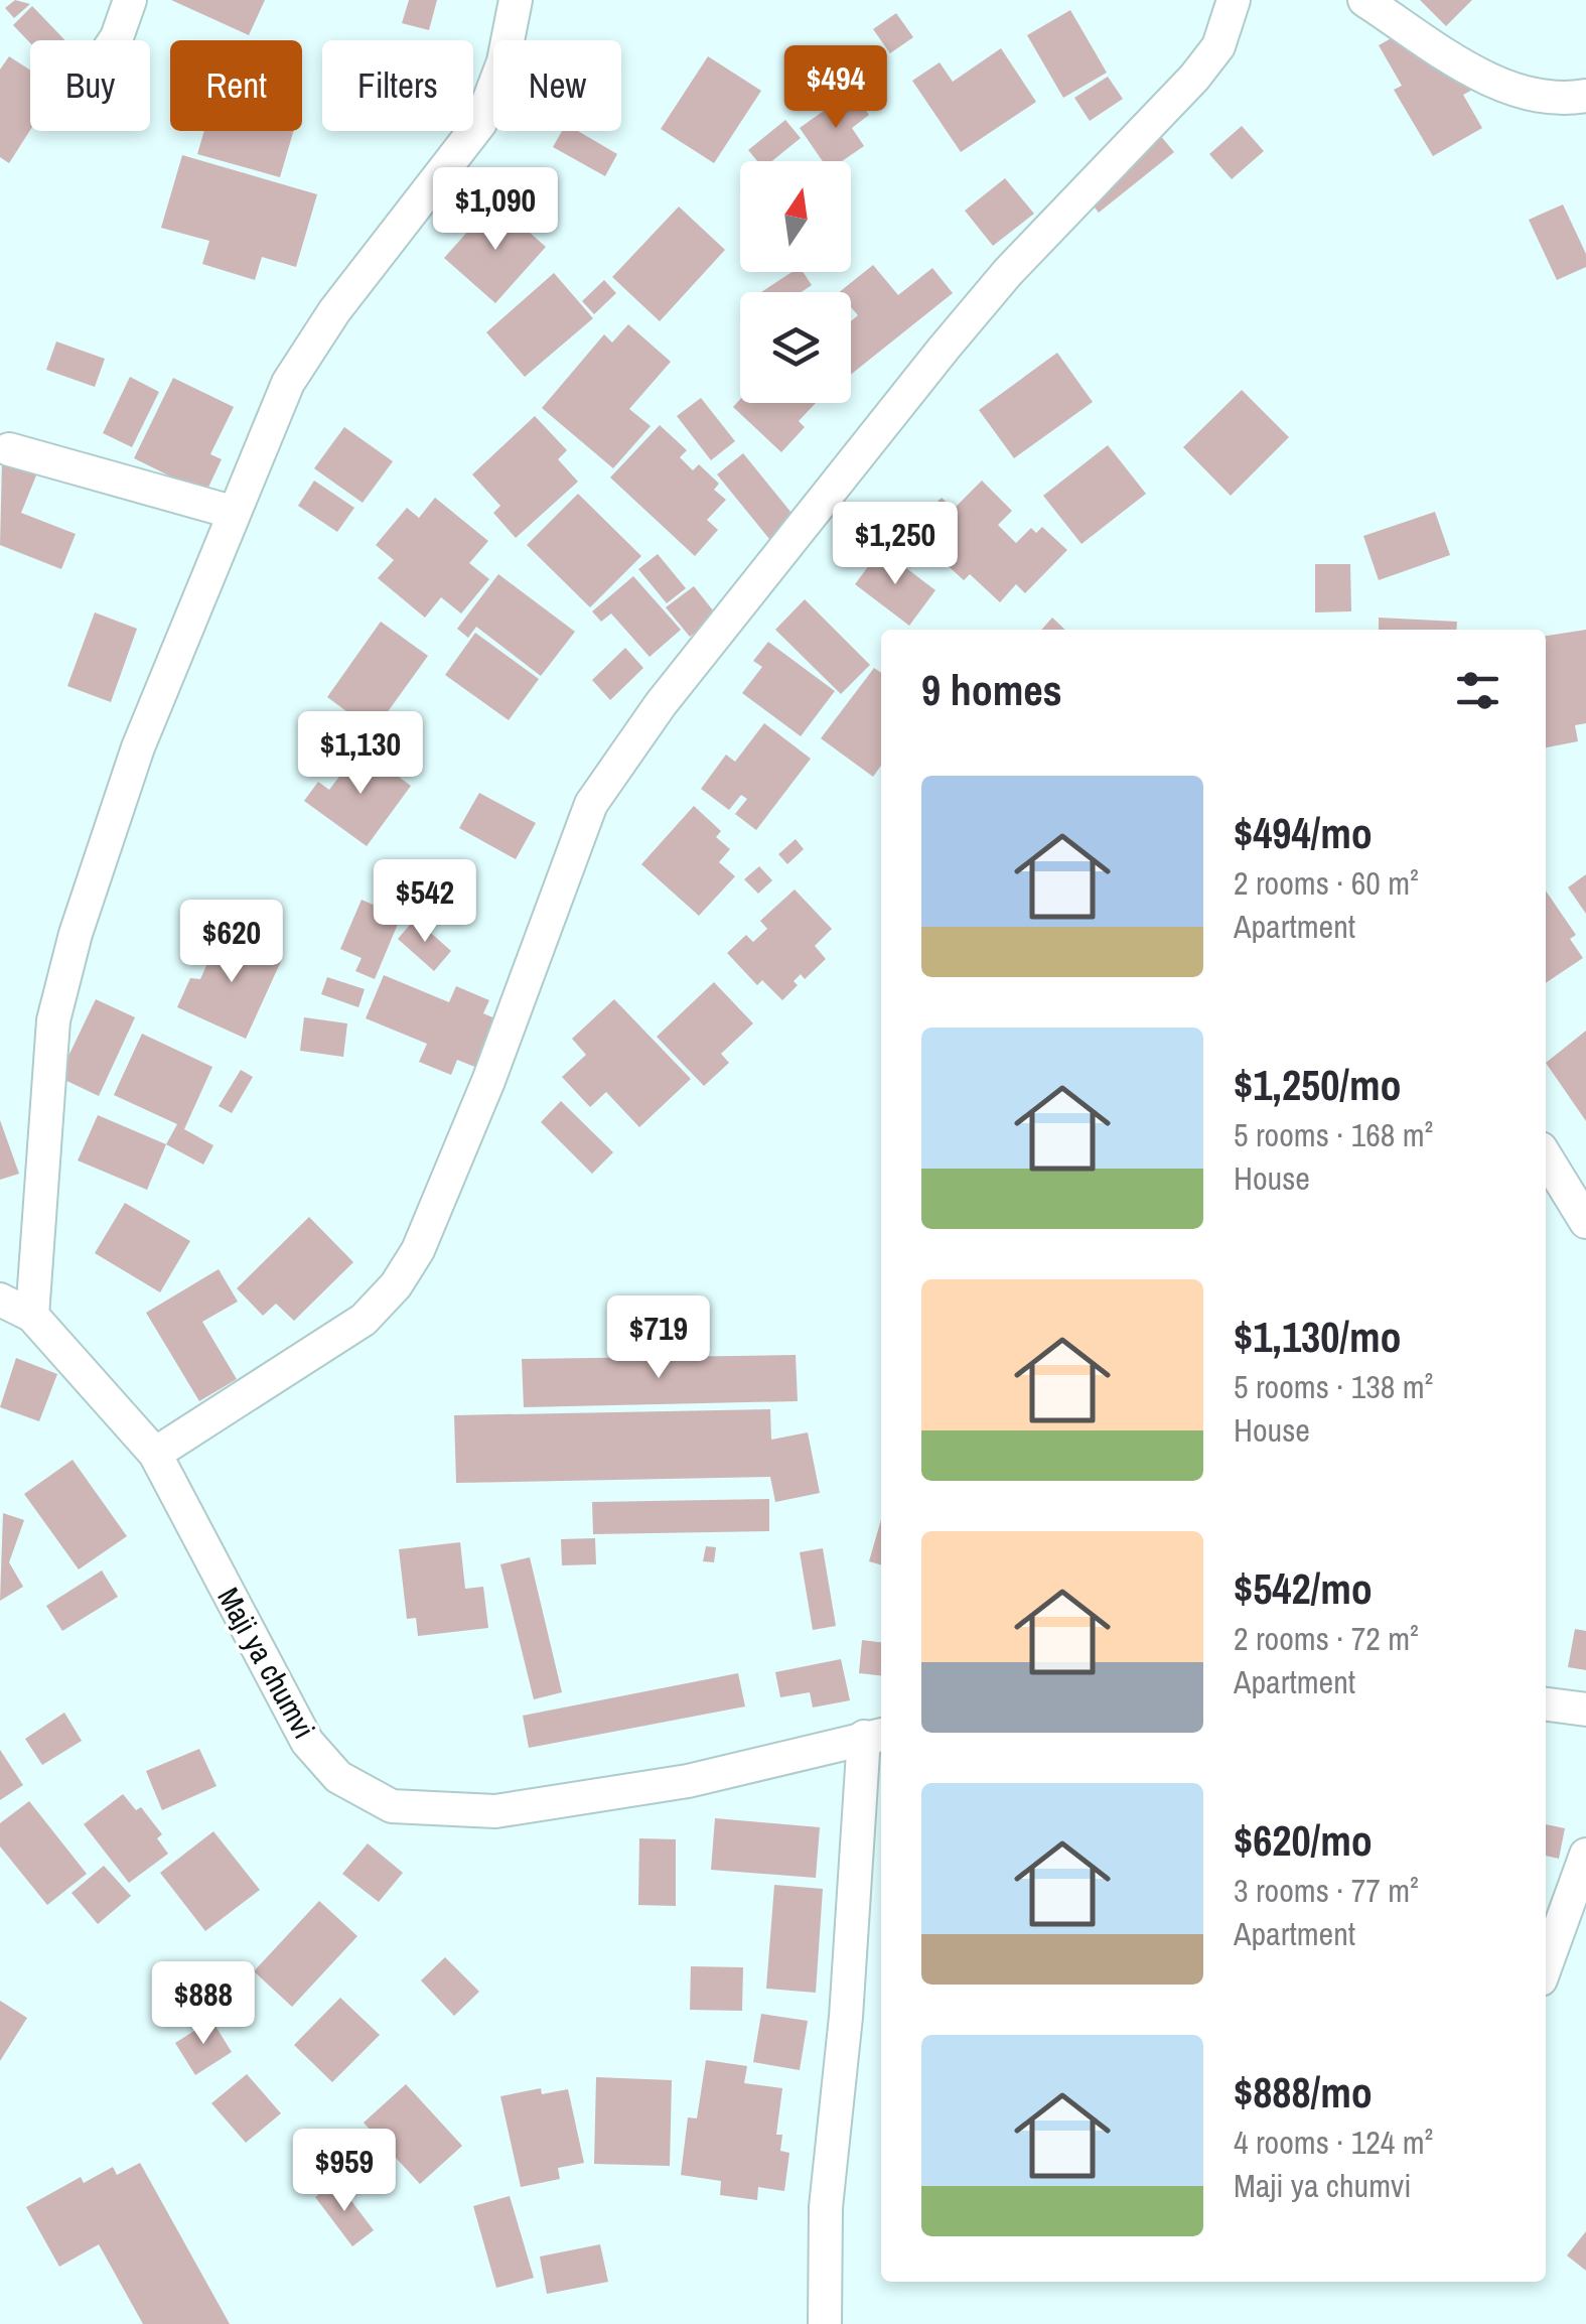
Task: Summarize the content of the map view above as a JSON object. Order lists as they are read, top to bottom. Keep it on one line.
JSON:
{"streets":{"street":["Maji ya chumvi"]},"north":"top","page":{"chip":["Buy","Rent","Filters","New"],"price":["$494","$1,090","$1,250","$1,130","$542","$620","$719","$888","$959"],"heading":"9 homes","list":[{"name":"$494/mo","note":"2 rooms · 60 m² · Apartment"},{"name":"$1,250/mo","note":"5 rooms · 168 m² · House"},{"name":"$1,130/mo","note":"5 rooms · 138 m² · House"},{"name":"$542/mo","note":"2 rooms · 72 m² · Apartment"},{"name":"$620/mo","note":"3 rooms · 77 m² · Apartment"},{"name":"$888/mo","note":"4 rooms · 124 m² · Maji ya chumvi"}]}}
